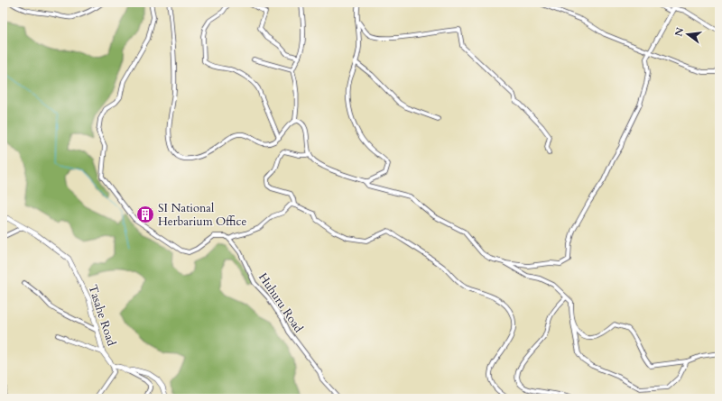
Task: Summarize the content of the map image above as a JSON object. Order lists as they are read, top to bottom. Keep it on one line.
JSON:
{"streets":{"street":["Huhuru Road","Tasahe Road"]},"places":{"building":["SI National Herbarium Office"]},"north":"left"}
